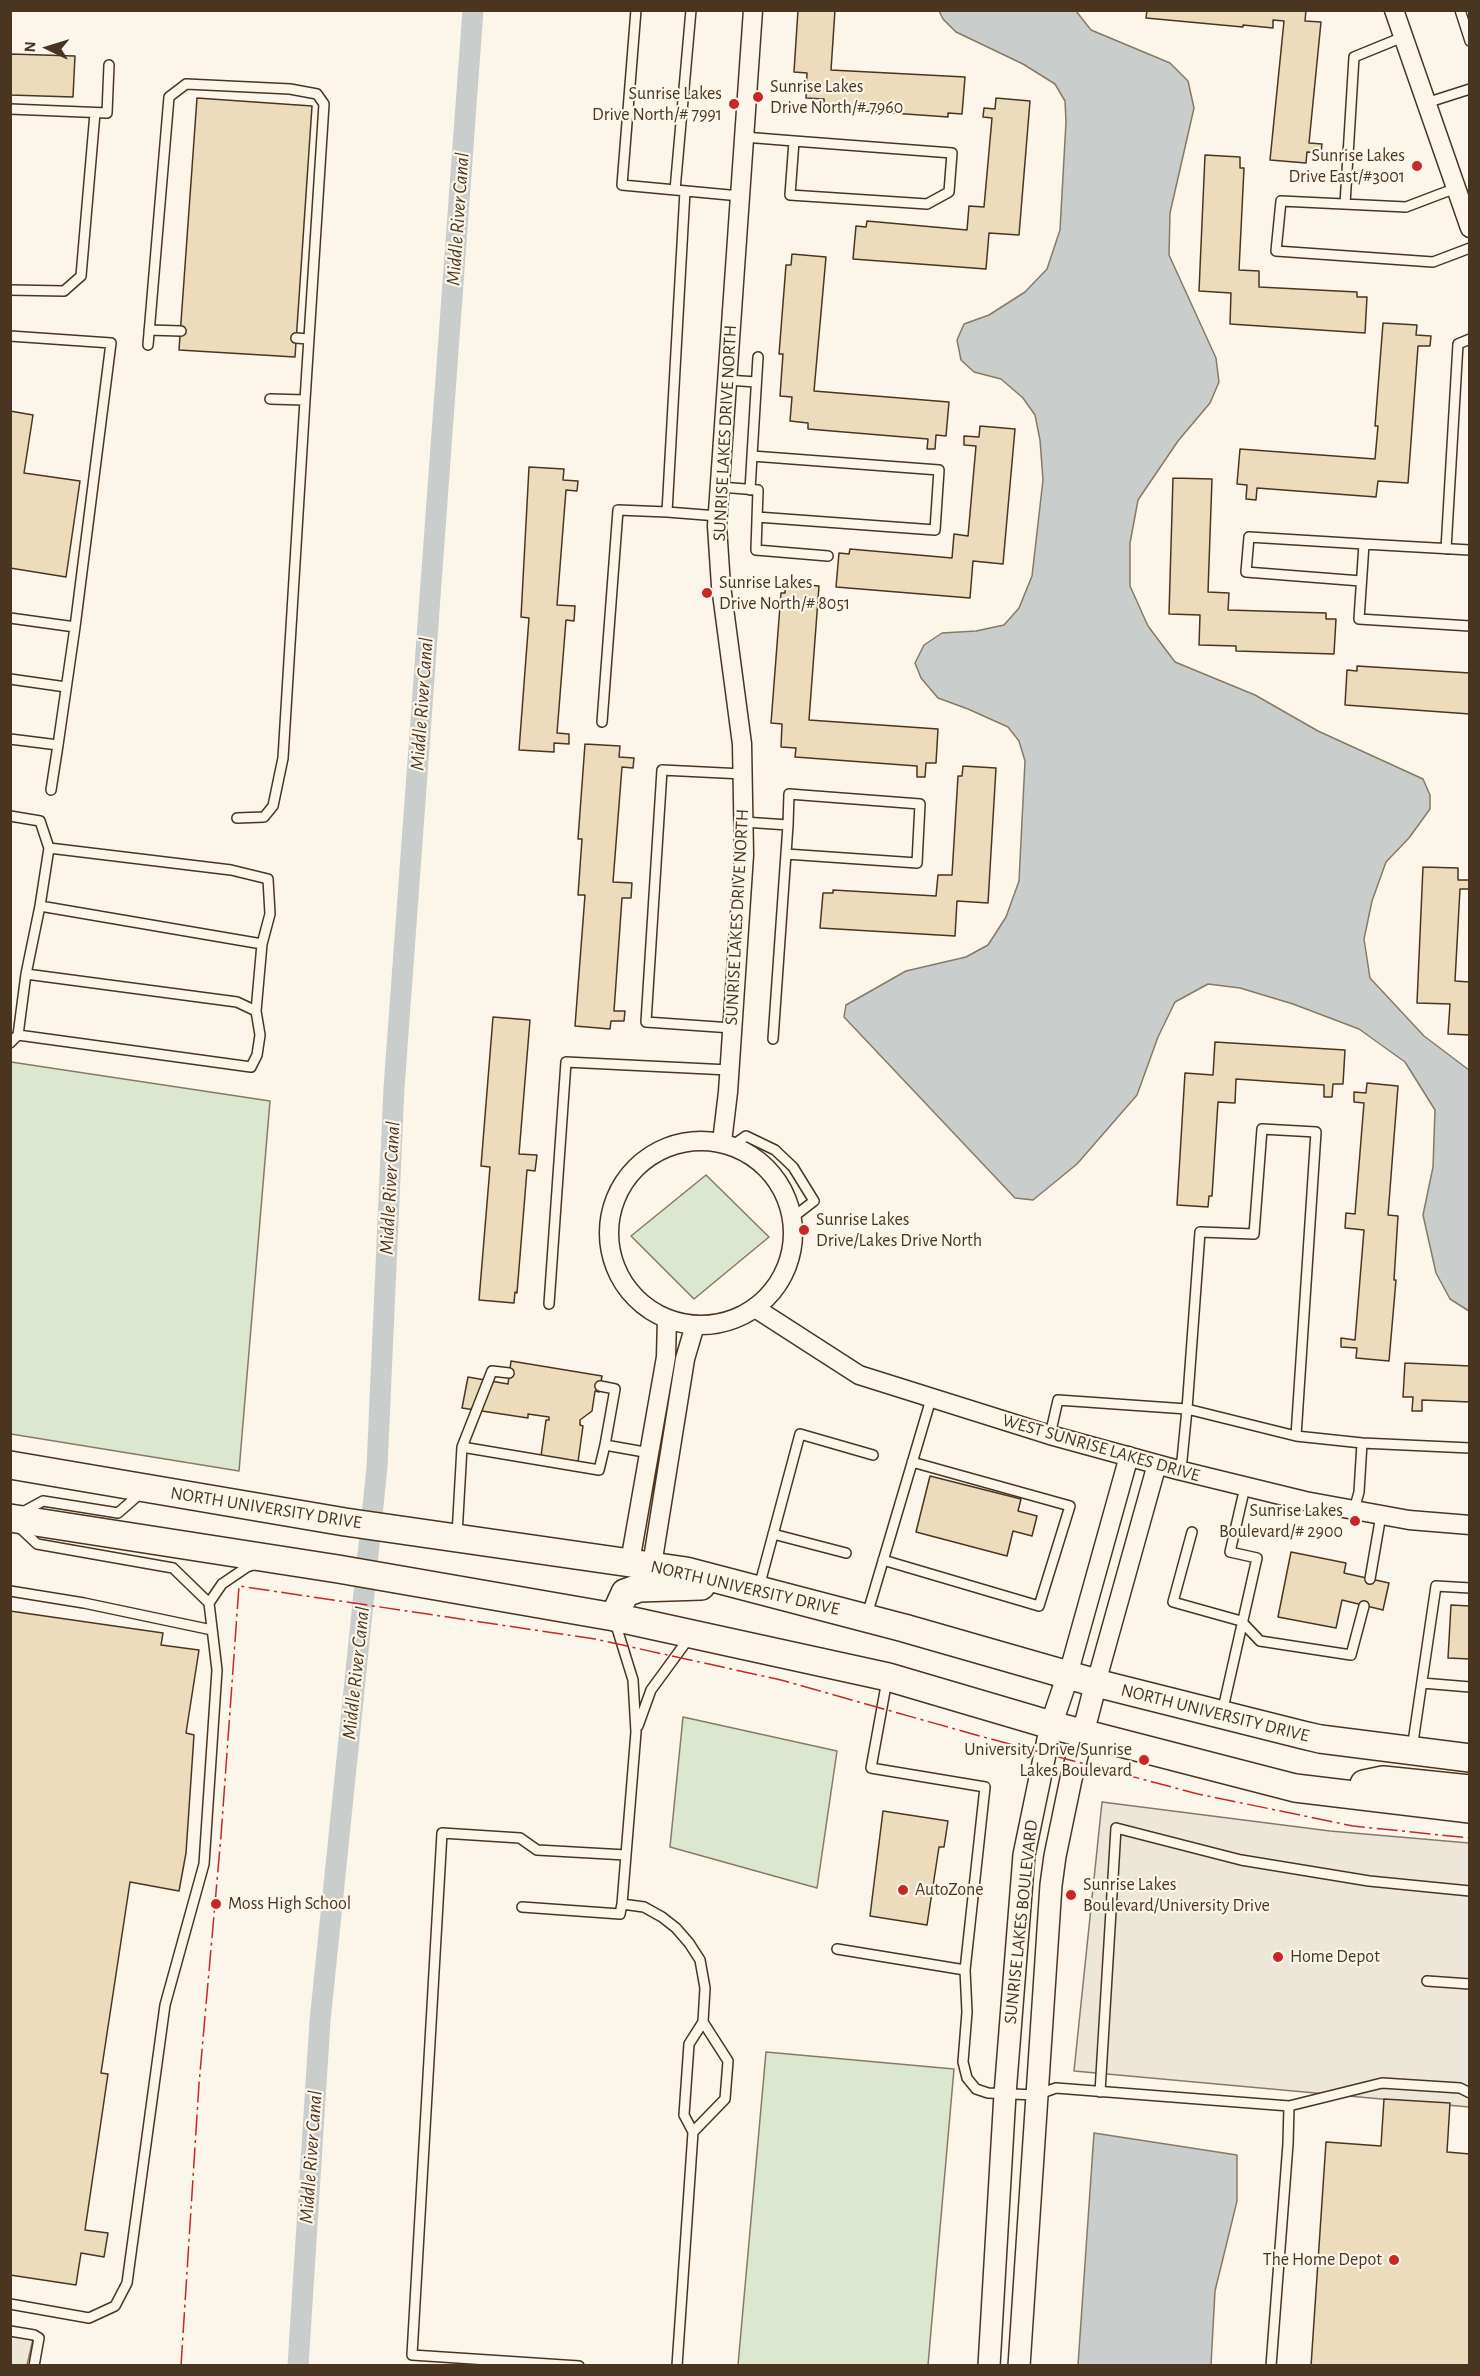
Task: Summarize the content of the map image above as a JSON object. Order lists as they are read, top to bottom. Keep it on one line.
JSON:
{"streets":{"main road":["NORTH UNIVERSITY DRIVE"],"street":["SUNRISE LAKES DRIVE NORTH","WEST SUNRISE LAKES DRIVE","SUNRISE LAKES BOULEVARD"]},"crossings":[["SUNRISE LAKES DRIVE NORTH","WEST SUNRISE LAKES DRIVE"],["WEST SUNRISE LAKES DRIVE","SUNRISE LAKES BOULEVARD"],["NORTH UNIVERSITY DRIVE","SUNRISE LAKES BOULEVARD"]],"water":["Middle River Canal"],"places":["Sunrise Lakes Drive North/# 7960","Sunrise Lakes Drive North/# 7991","Sunrise Lakes Drive East/#3001","Sunrise Lakes Drive North/# 8051","Sunrise Lakes Drive/Lakes Drive North","Sunrise Lakes Boulevard/# 2900","University Drive/Sunrise Lakes Boulevard","AutoZone","Sunrise Lakes Boulevard/University Drive","Moss High School","Home Depot","The Home Depot"],"north":"left"}
